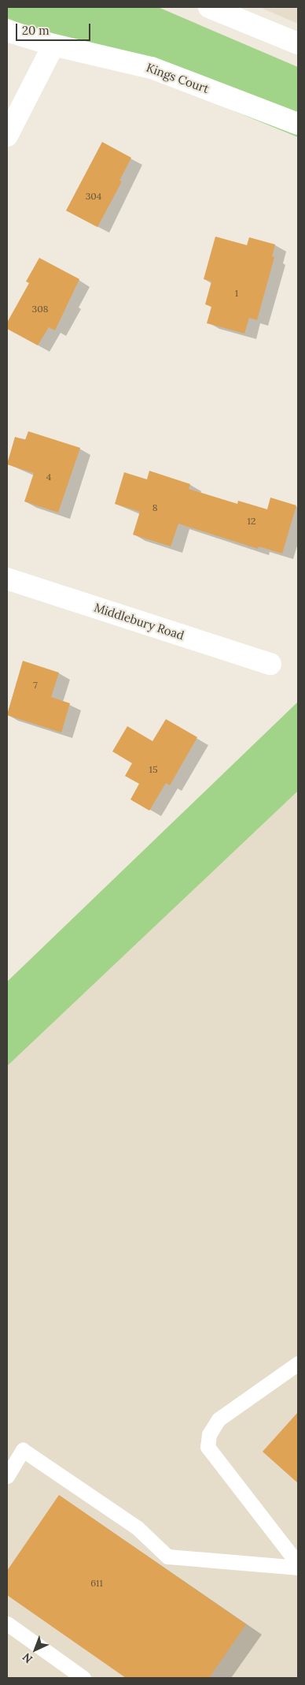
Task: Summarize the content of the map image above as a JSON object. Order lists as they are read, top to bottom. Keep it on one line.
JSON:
{"streets":{"street":["Kings Court","Middlebury Road"]},"house_numbers":["304","1","308","4","8","12","7","15","611"],"scale_bar":"20 m","north":"bottom left"}
